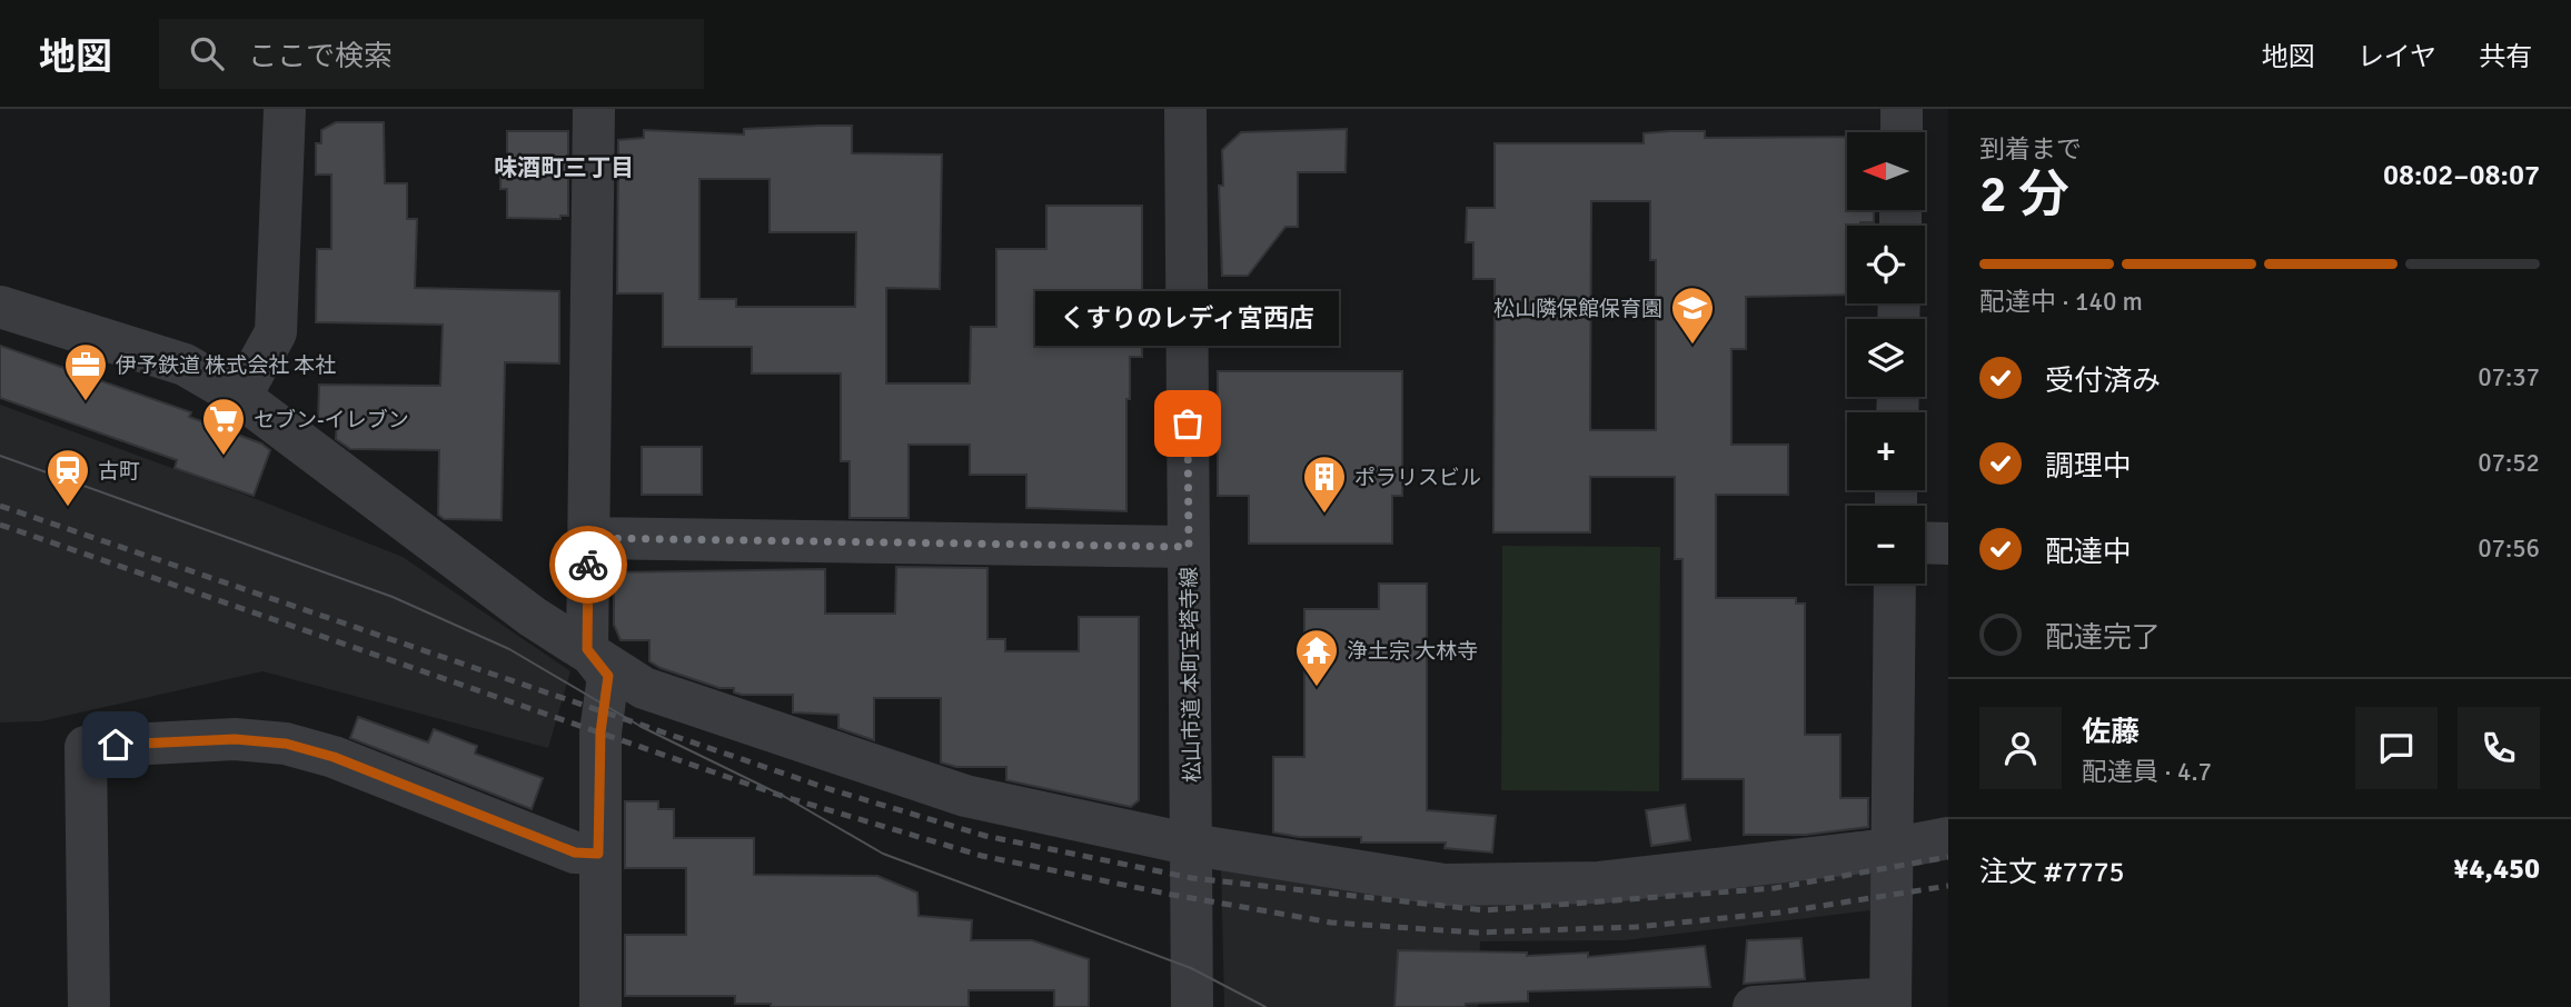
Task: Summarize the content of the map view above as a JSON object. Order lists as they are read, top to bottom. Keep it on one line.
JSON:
{"streets":{"street":["松山市道 本町宝塔寺線"]},"districts":["味酒町三丁目"],"places":{"school or university":["松山隣保館保育園"],"office":["伊予鉄道 株式会社 本社"],"other":["くすりのレディ宮西店"],"supermarket":["セブン-イレブン"],"station":["古町"],"building":["ポラリスビル"],"temple":["浄土宗 大林寺"]},"north":"left","page":{"header":"地図","search":"ここで検索","nav":["地図","レイヤ","共有"],"heading":["2 分","到着まで","08:02–08:07"],"panel":["佐藤","配達員 · 4.7","注文 #7775","¥4,450"],"map_buttons":["+","−"],"bar":"配達中 · 140 m","bubble":"くすりのレディ宮西店","list":[["受付済み","07:37"],["調理中","07:52"],["配達中","07:56"],"配達完了"]}}
